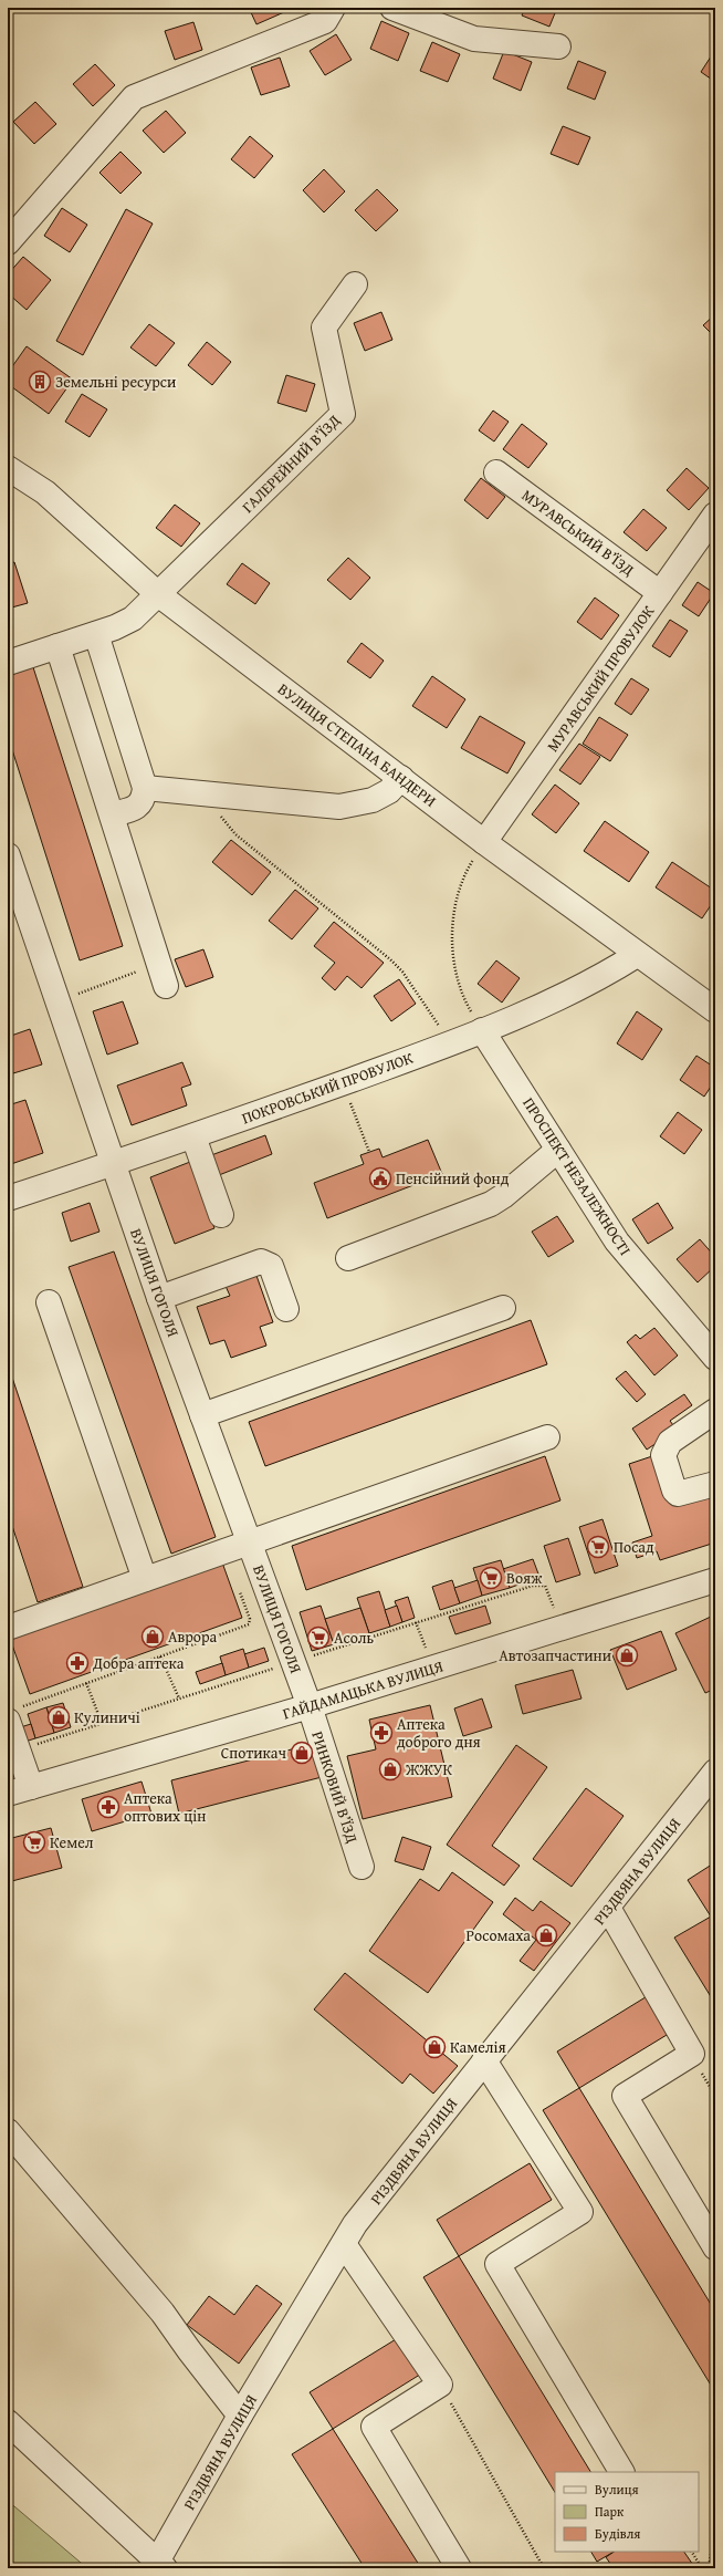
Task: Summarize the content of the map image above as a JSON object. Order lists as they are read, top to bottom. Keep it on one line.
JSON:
{"streets":{"street":["ГАЛЕРЕЙНИЙ В’ЇЗД","МУРАВСЬКИЙ В’ЇЗД","МУРАВСЬКИЙ ПРОВУЛОК","ВУЛИЦЯ СТЕПАНА БАНДЕРИ","ПОКРОВСЬКИЙ ПРОВУЛОК","ПРОСПЕКТ НЕЗАЛЕЖНОСТІ","ВУЛИЦЯ ГОГОЛЯ","ГАЙДАМАЦЬКА ВУЛИЦЯ","РИНКОВИЙ В’ЇЗД","РІЗДВЯНА ВУЛИЦЯ"]},"crossings":[["ГАЛЕРЕЙНИЙ В’ЇЗД","ВУЛИЦЯ СТЕПАНА БАНДЕРИ"],["МУРАВСЬКИЙ В’ЇЗД","МУРАВСЬКИЙ ПРОВУЛОК"],["МУРАВСЬКИЙ ПРОВУЛОК","ВУЛИЦЯ СТЕПАНА БАНДЕРИ"],["ВУЛИЦЯ СТЕПАНА БАНДЕРИ","ПОКРОВСЬКИЙ ПРОВУЛОК"],["ПОКРОВСЬКИЙ ПРОВУЛОК","ПРОСПЕКТ НЕЗАЛЕЖНОСТІ"],["ПОКРОВСЬКИЙ ПРОВУЛОК","ВУЛИЦЯ ГОГОЛЯ"],["ВУЛИЦЯ ГОГОЛЯ","ГАЙДАМАЦЬКА ВУЛИЦЯ"],["ВУЛИЦЯ ГОГОЛЯ","РИНКОВИЙ В’ЇЗД"],["ГАЙДАМАЦЬКА ВУЛИЦЯ","РИНКОВИЙ В’ЇЗД"]],"places":{"building":["Земельні ресурси"],"public building":["Пенсійний фонд"],"supermarket":["Посад","Вояж","Асоль","Кемел"],"shop":["Аврора","Автозапчастини","Кулиничі","Спотикач","ЖЖУК","Росомаха","Камелія"],"pharmacy":["Добра аптека","Аптека доброго дня","Аптека оптових цін"]},"legend":["Вулиця","Парк","Будівля"]}
